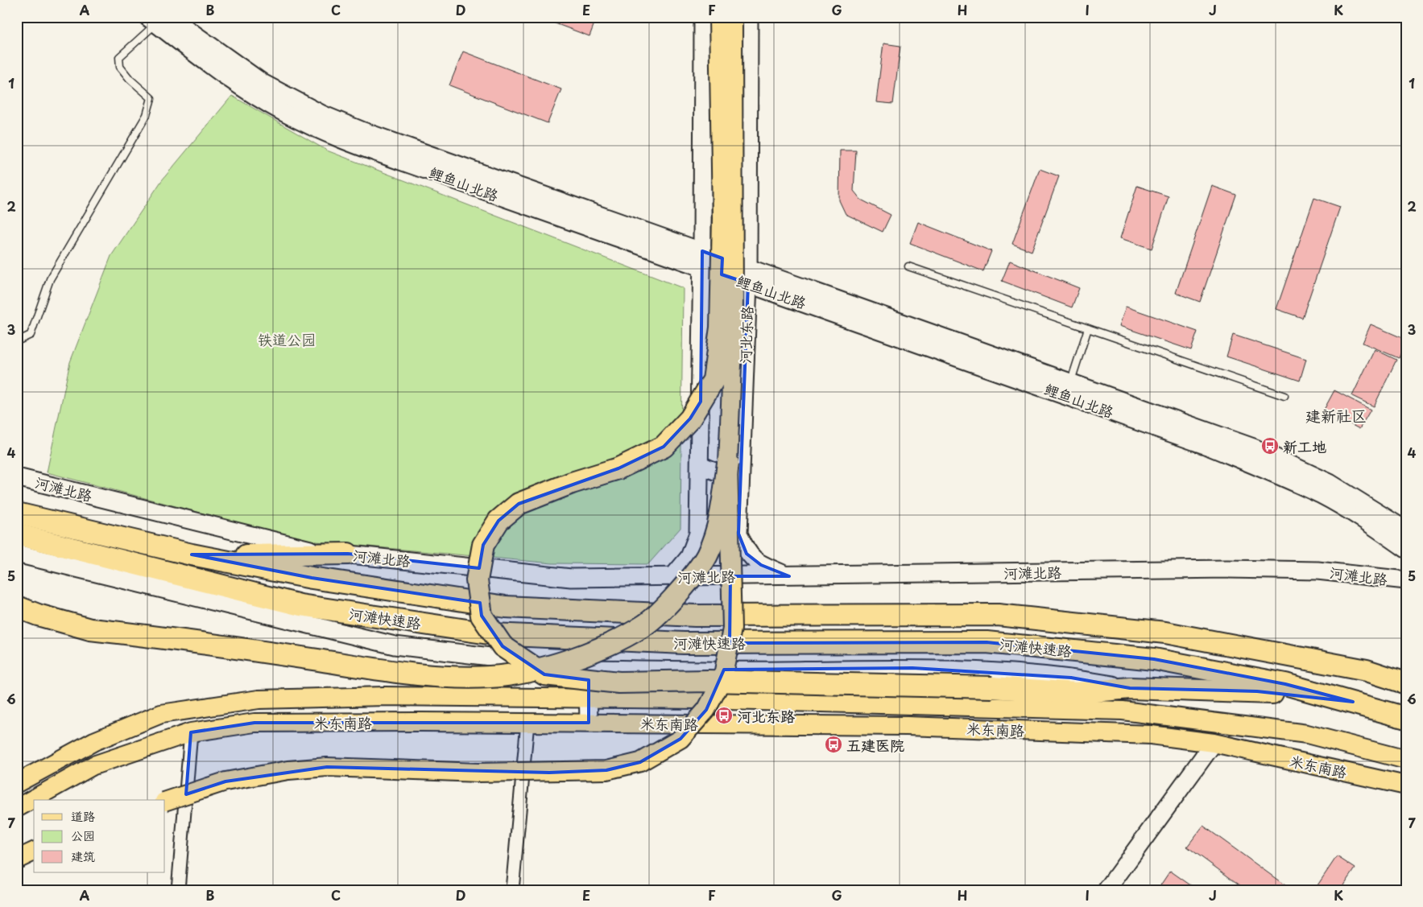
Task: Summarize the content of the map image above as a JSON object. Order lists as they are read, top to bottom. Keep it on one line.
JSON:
{"streets":{"highway":["河滩快速路"],"main road":["鲤鱼山北路","河北东路","河滩北路","米东南路"]},"crossings":[["鲤鱼山北路","河北东路"],["河北东路","河滩北路"]],"districts":["建新社区"],"parks":["铁道公园"],"places":{"bus stop":["新工地","河北东路","五建医院"]},"legend":["道路","公园","建筑"],"grid":{"columns":["A","B","C","D","E","F","G","H","I","J","K"],"rows":["1","2","3","4","5","6","7"]}}
